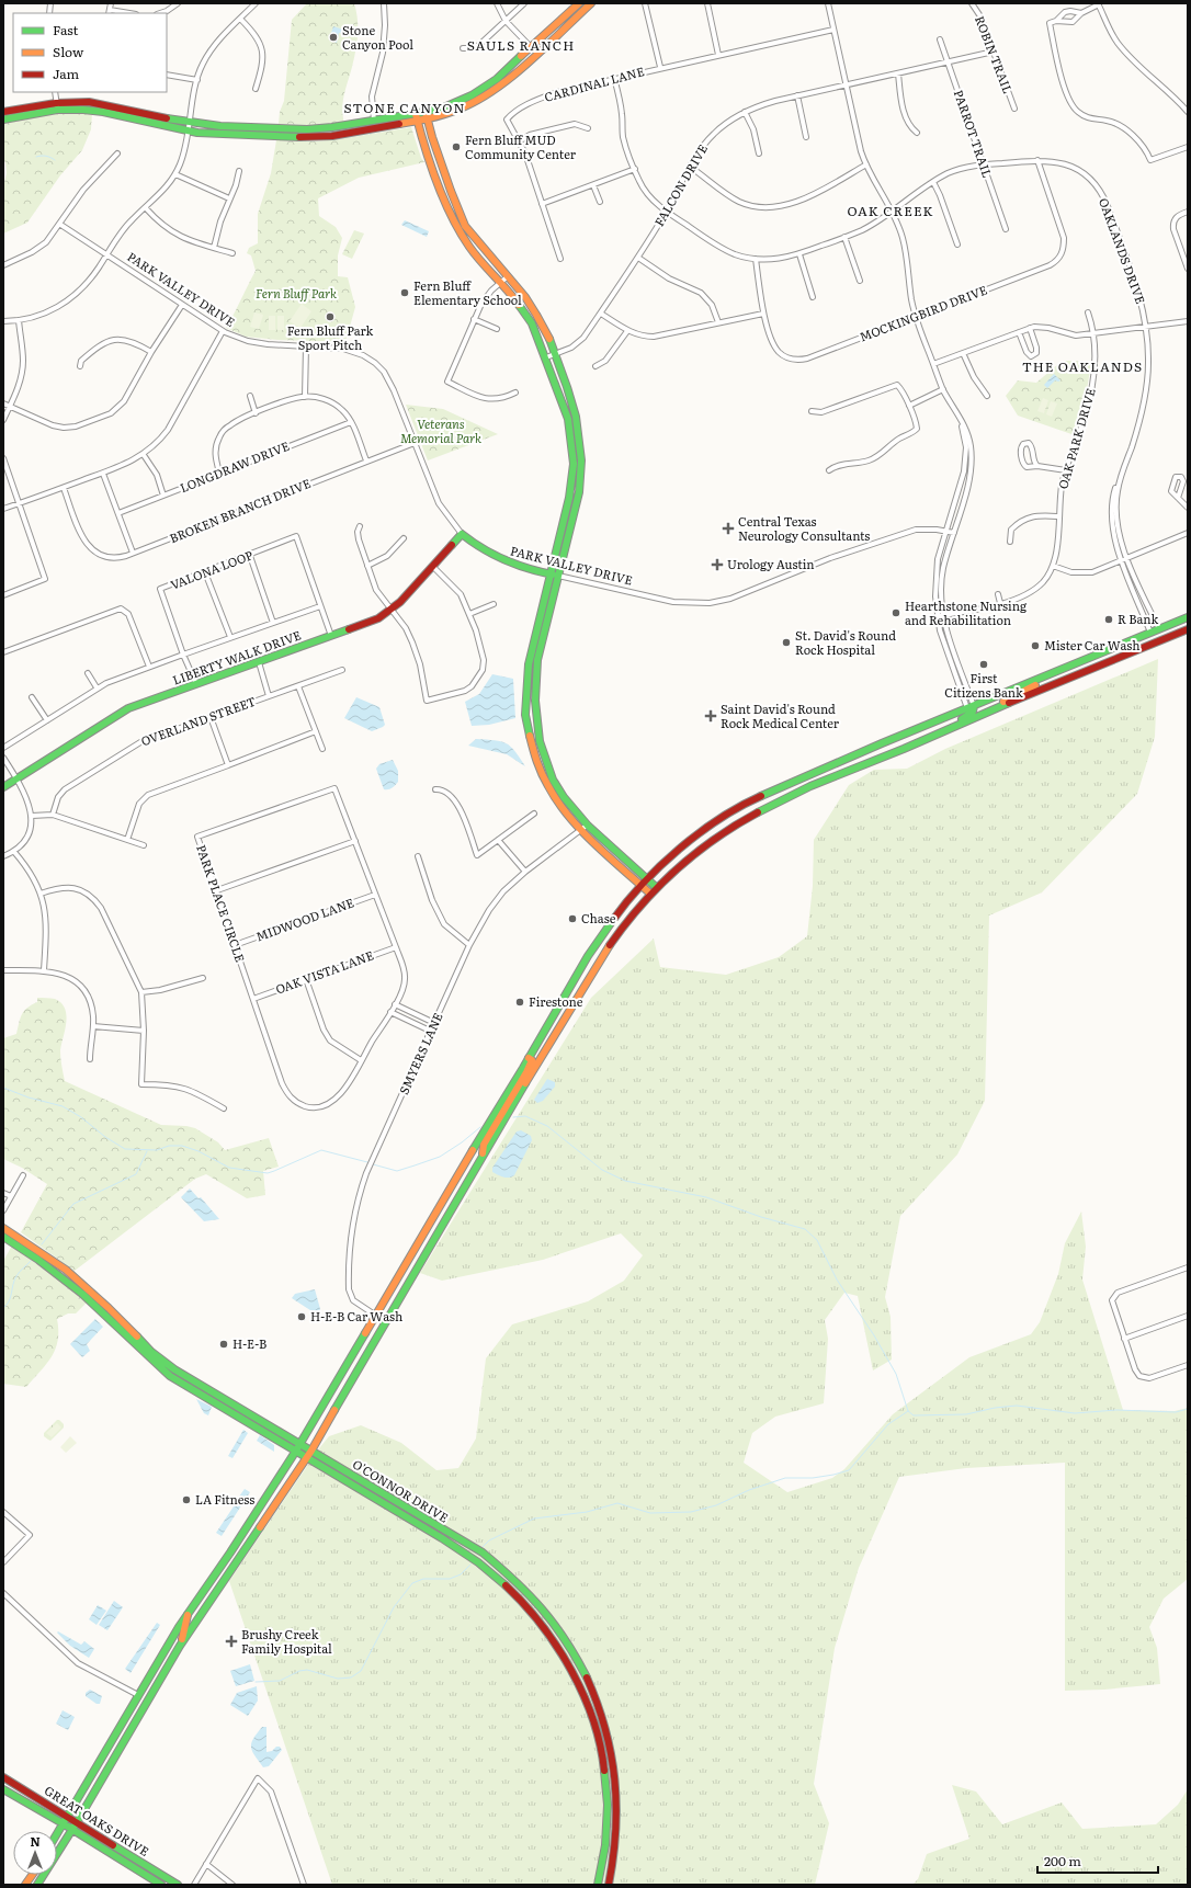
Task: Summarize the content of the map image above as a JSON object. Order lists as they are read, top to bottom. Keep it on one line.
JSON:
{"streets":{"main road":["PARK VALLEY DRIVE","LIBERTY WALK DRIVE","O'CONNOR DRIVE","GREAT OAKS DRIVE"],"street":["ROBIN TRAIL","CARDINAL LANE","PARROT TRAIL","FALCON DRIVE","OAKLANDS DRIVE","MOCKINGBIRD DRIVE","OAK PARK DRIVE","LONGDRAW DRIVE","BROKEN BRANCH DRIVE","VALONA LOOP","OVERLAND STREET","PARK PLACE CIRCLE","MIDWOOD LANE","OAK VISTA LANE","SMYERS LANE"]},"crossings":[["ROBIN TRAIL","FALCON DRIVE"],["CARDINAL LANE","OAKLANDS DRIVE"],["PARROT TRAIL","FALCON DRIVE"],["PARROT TRAIL","OAKLANDS DRIVE"],["FALCON DRIVE","OAKLANDS DRIVE"],["OAKLANDS DRIVE","MOCKINGBIRD DRIVE"],["PARK VALLEY DRIVE","BROKEN BRANCH DRIVE"],["PARK VALLEY DRIVE","LIBERTY WALK DRIVE"],["VALONA LOOP","LIBERTY WALK DRIVE"],["PARK PLACE CIRCLE","MIDWOOD LANE"],["PARK PLACE CIRCLE","OAK VISTA LANE"]],"districts":["SAULS RANCH","STONE CANYON","OAK CREEK","THE OAKLANDS"],"parks":["Fern Bluff Park","Veterans Memorial Park"],"places":{"other":["Stone Canyon Pool","Fern Bluff MUD Community Center","Fern Bluff Elementary School","Fern Bluff Park Sport Pitch","Hearthstone Nursing and Rehabilitation","R Bank","St. David's Round Rock Hospital","Mister Car Wash","First Citizens Bank","Chase","Firestone","H-E-B Car Wash","H-E-B","LA Fitness"],"health":["Central Texas Neurology Consultants","Urology Austin","Saint David's Round Rock Medical Center","Brushy Creek Family Hospital"]},"legend":["Fast","Slow","Jam"],"scale_bar":"200 m","north":"top"}
